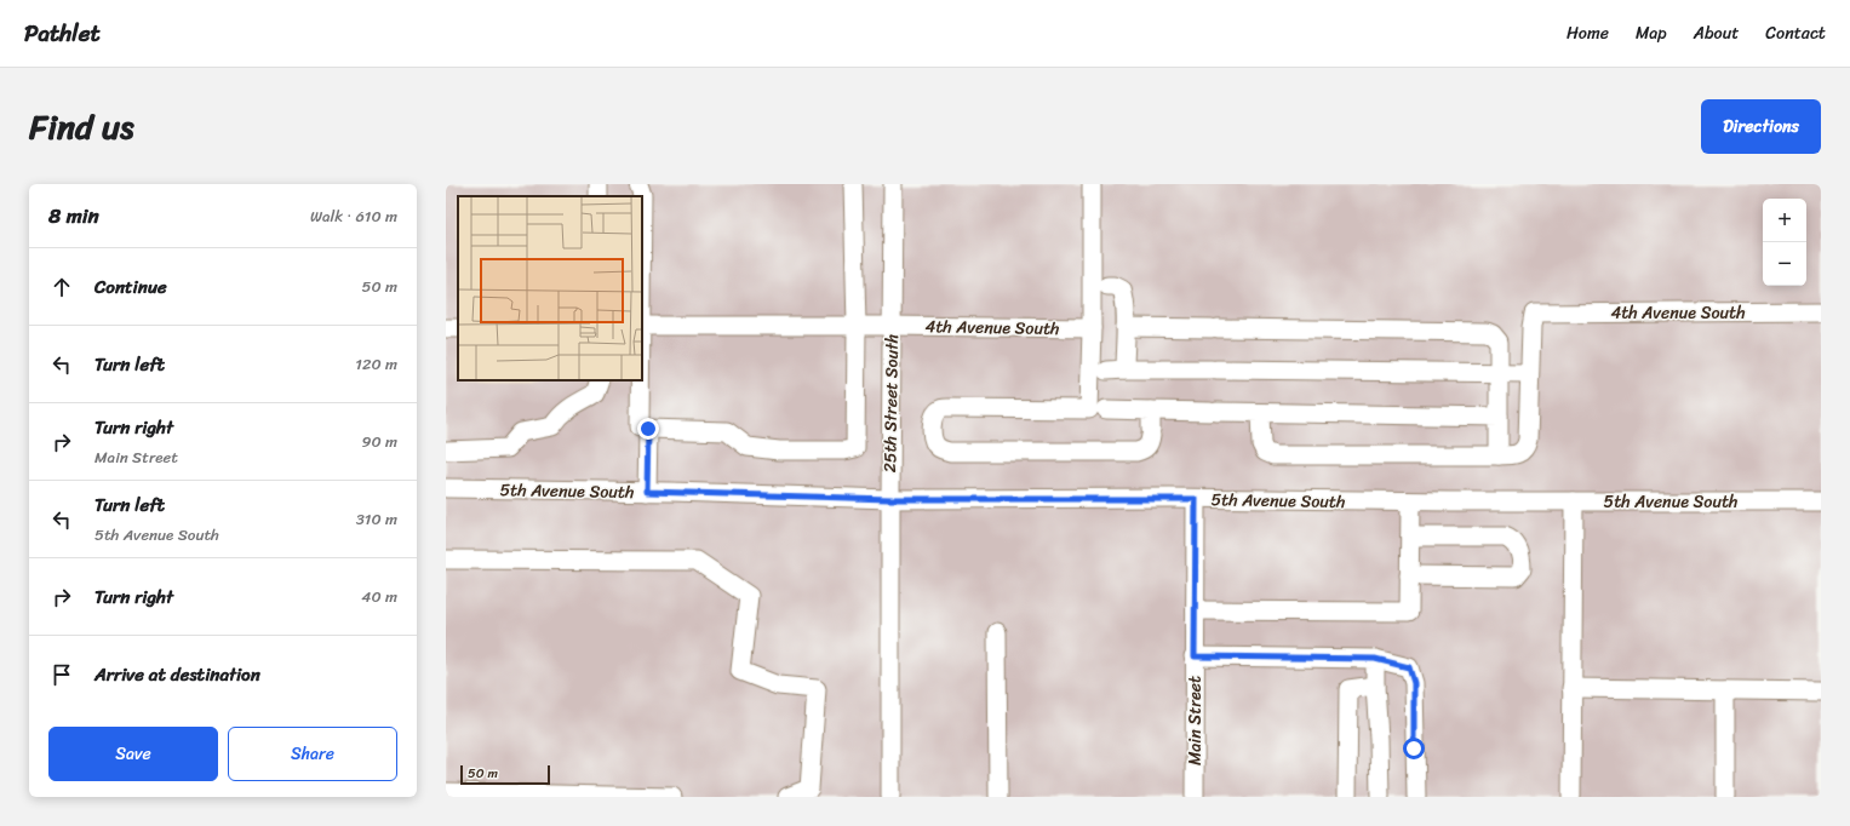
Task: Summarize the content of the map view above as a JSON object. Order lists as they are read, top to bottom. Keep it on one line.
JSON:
{"streets":{"street":["4th Avenue South","25th Street South","5th Avenue South","Main Street"]},"crossings":[["4th Avenue South","25th Street South"],["25th Street South","5th Avenue South"],["5th Avenue South","Main Street"]],"scale_bar":"50 m","page":{"header":"Pathlet","nav":["Home","Map","About","Contact"],"title":"Find us","buttons":["Directions",["Save","Share"]],"heading":["8 min","Walk · 610 m"],"map_buttons":["+","−"],"list":[["Continue","50 m"],["Turn left","120 m"],["Turn right","Main Street","90 m"],["Turn left","5th Avenue South","310 m"],["Turn right","40 m"],"Arrive at destination"],"scale":"50 m"}}
